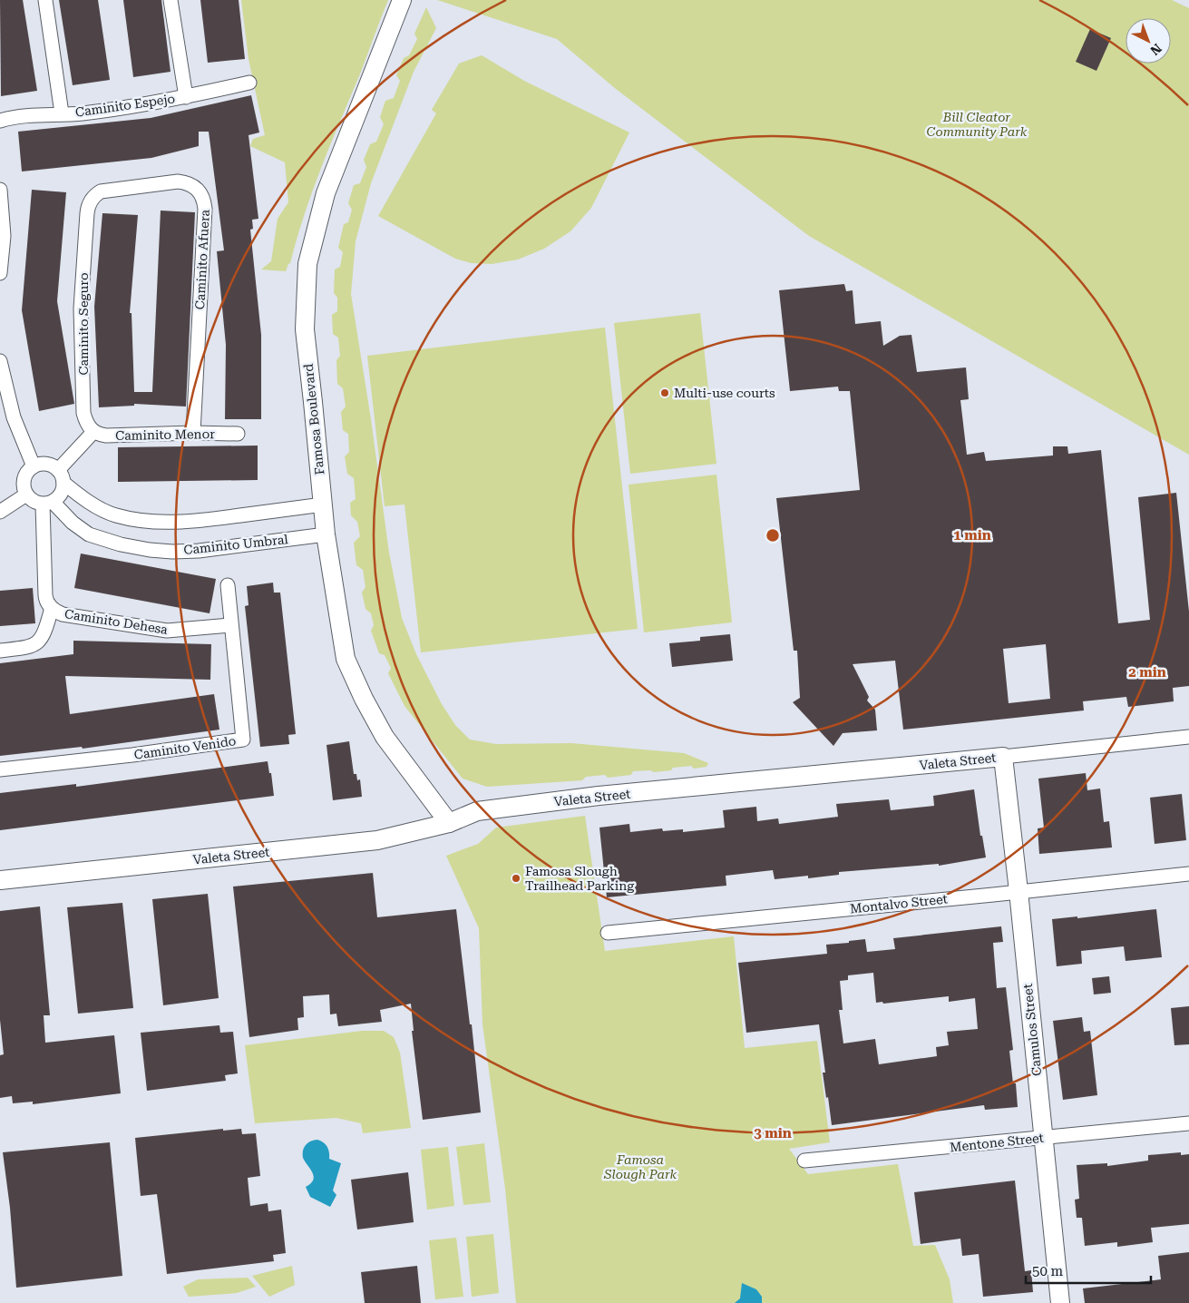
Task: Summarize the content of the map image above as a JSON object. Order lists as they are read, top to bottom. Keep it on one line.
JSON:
{"streets":{"street":["Caminito Espejo","Caminito Afuera","Caminito Seguro","Famosa Boulevard","Caminito Menor","Caminito Umbral","Caminito Dehesa","Caminito Venido","Valeta Street","Montalvo Street","Camulos Street","Mentone Street"]},"crossings":[["Caminito Afuera","Caminito Seguro"],["Caminito Afuera","Caminito Menor"],["Caminito Seguro","Caminito Menor"],["Famosa Boulevard","Caminito Umbral"],["Famosa Boulevard","Valeta Street"],["Caminito Dehesa","Caminito Venido"],["Valeta Street","Camulos Street"],["Montalvo Street","Camulos Street"],["Camulos Street","Mentone Street"]],"parks":["Bill Cleator Community Park","Famosa Slough Park"],"places":["Multi-use courts","Famosa Slough Trailhead Parking"],"scale_bar":"50 m","north":"bottom right","rings":["1 min","2 min","3 min"]}
